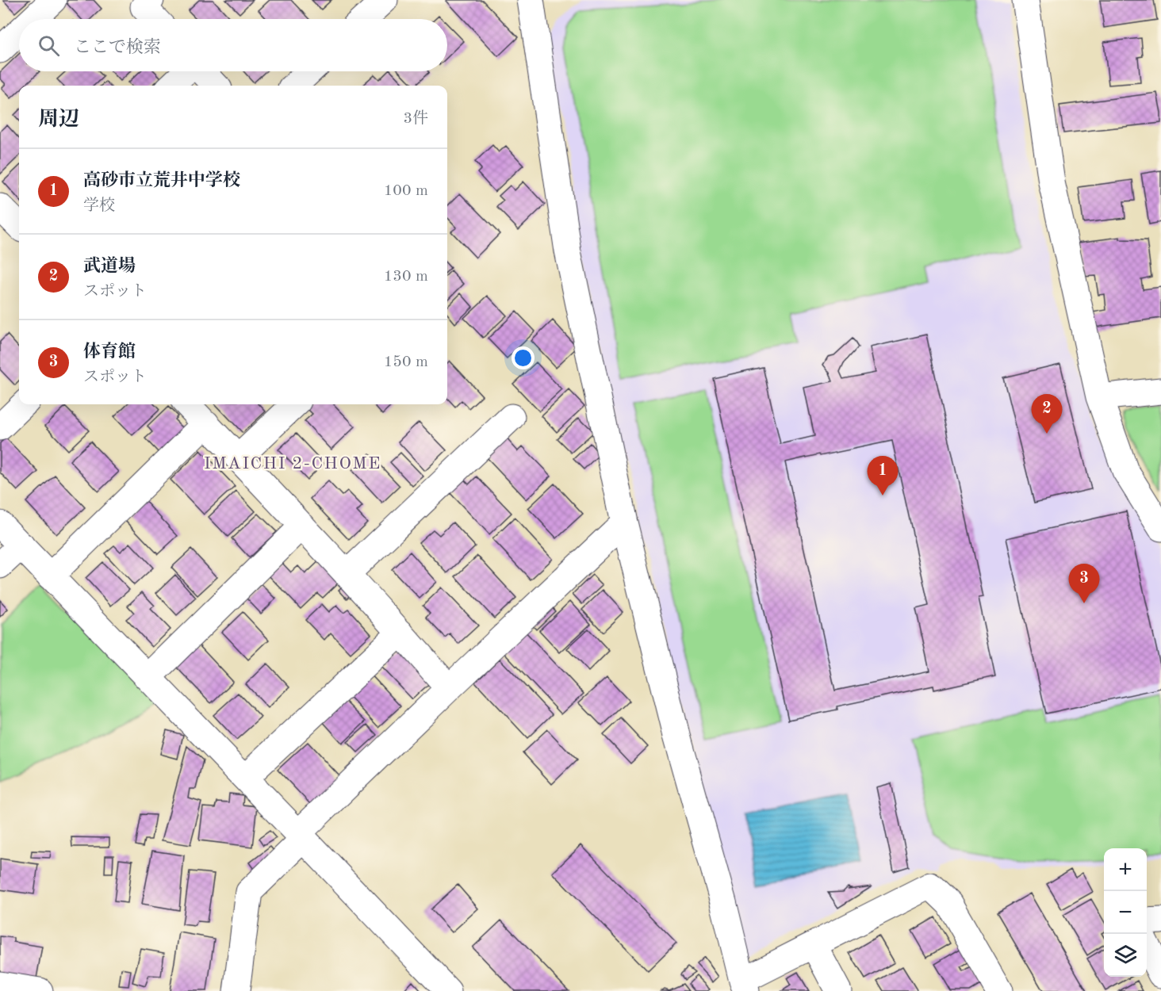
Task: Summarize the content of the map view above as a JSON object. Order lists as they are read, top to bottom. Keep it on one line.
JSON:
{"districts":["IMAICHI 2-CHOME"],"page":{"search":"ここで検索","heading":["周辺","3件"],"list":[{"mark":"1","name":"高砂市立荒井中学校","note":"学校","value":"100 m"},{"mark":"2","name":"武道場","note":"スポット","value":"130 m"},{"mark":"3","name":"体育館","note":"スポット","value":"150 m"}],"pins":["2","1","3"],"map_buttons":["+","−"]}}
